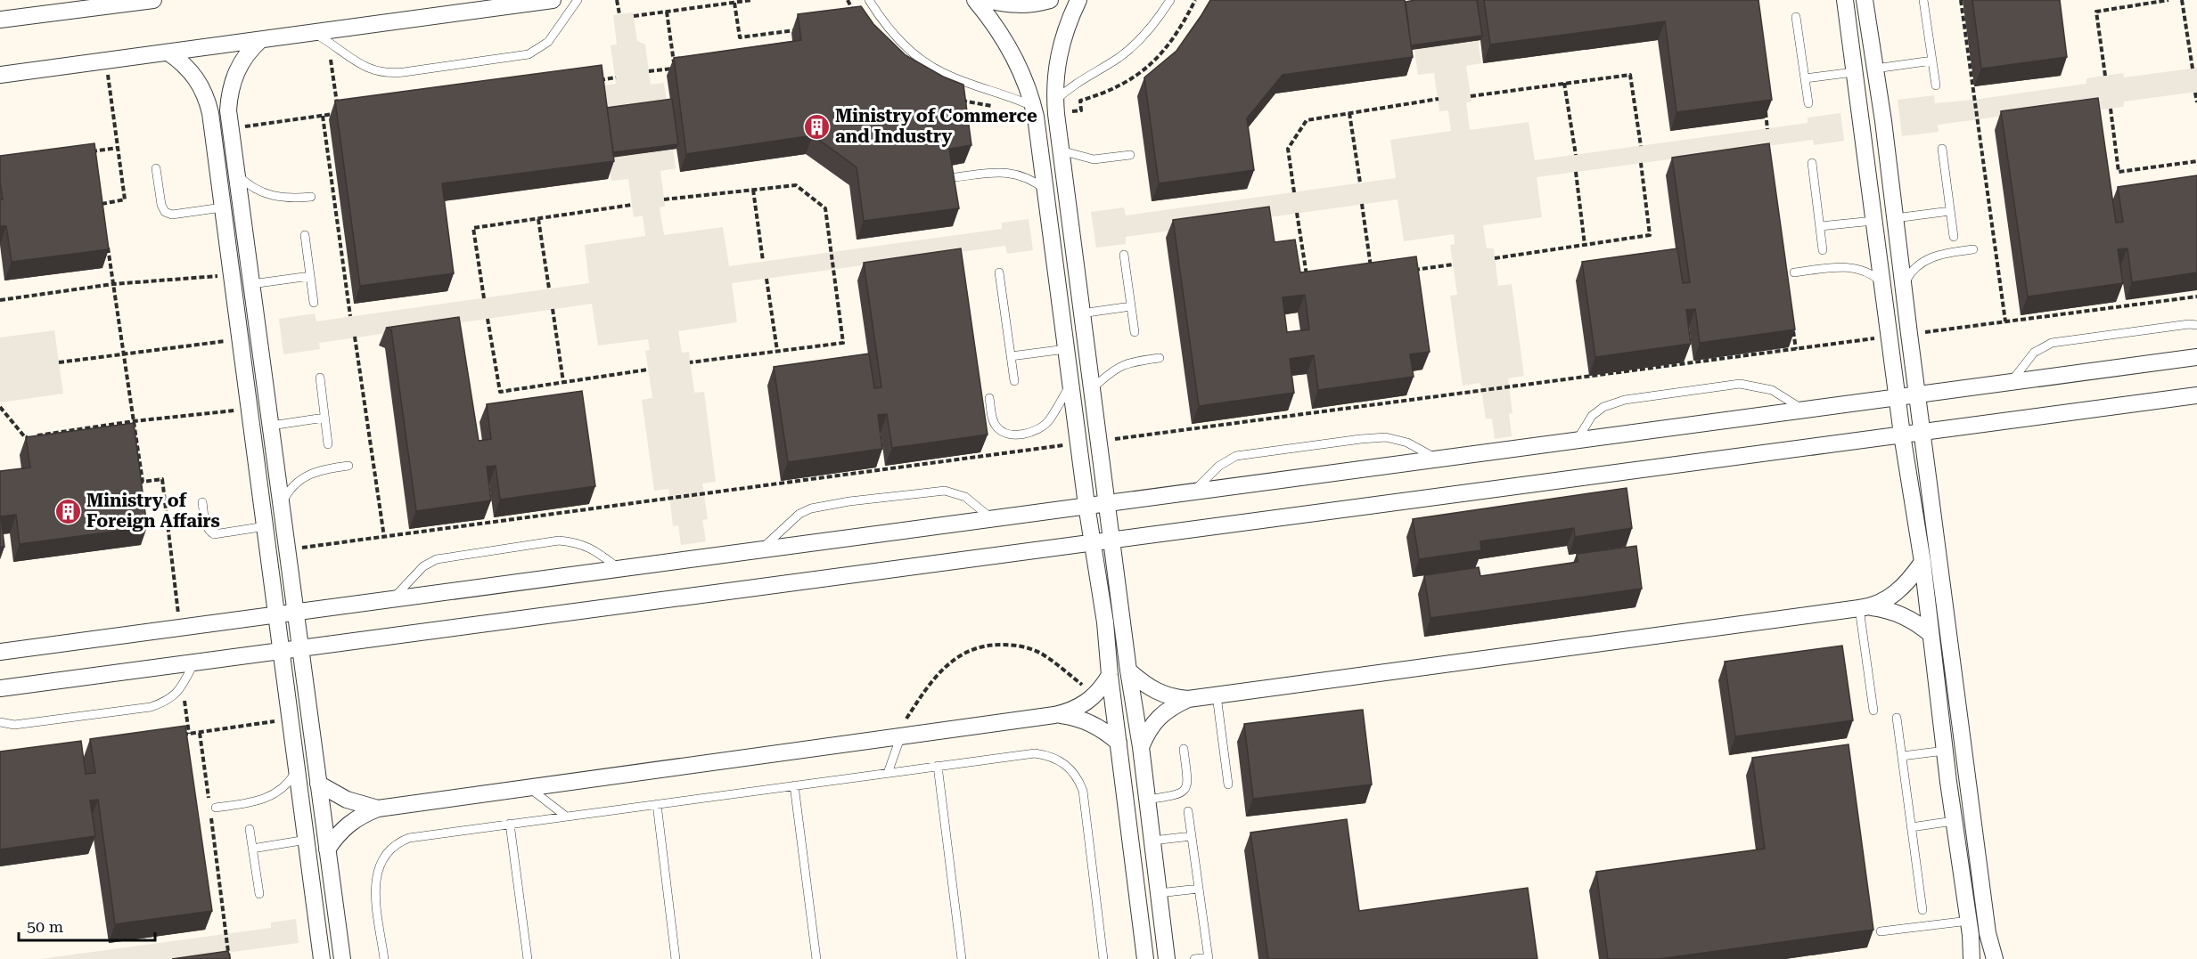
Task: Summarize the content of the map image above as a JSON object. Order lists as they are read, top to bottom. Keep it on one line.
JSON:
{"places":{"building":["Ministry of Commerce and Industry","Ministry of Foreign Affairs"]},"scale_bar":"50 m"}
